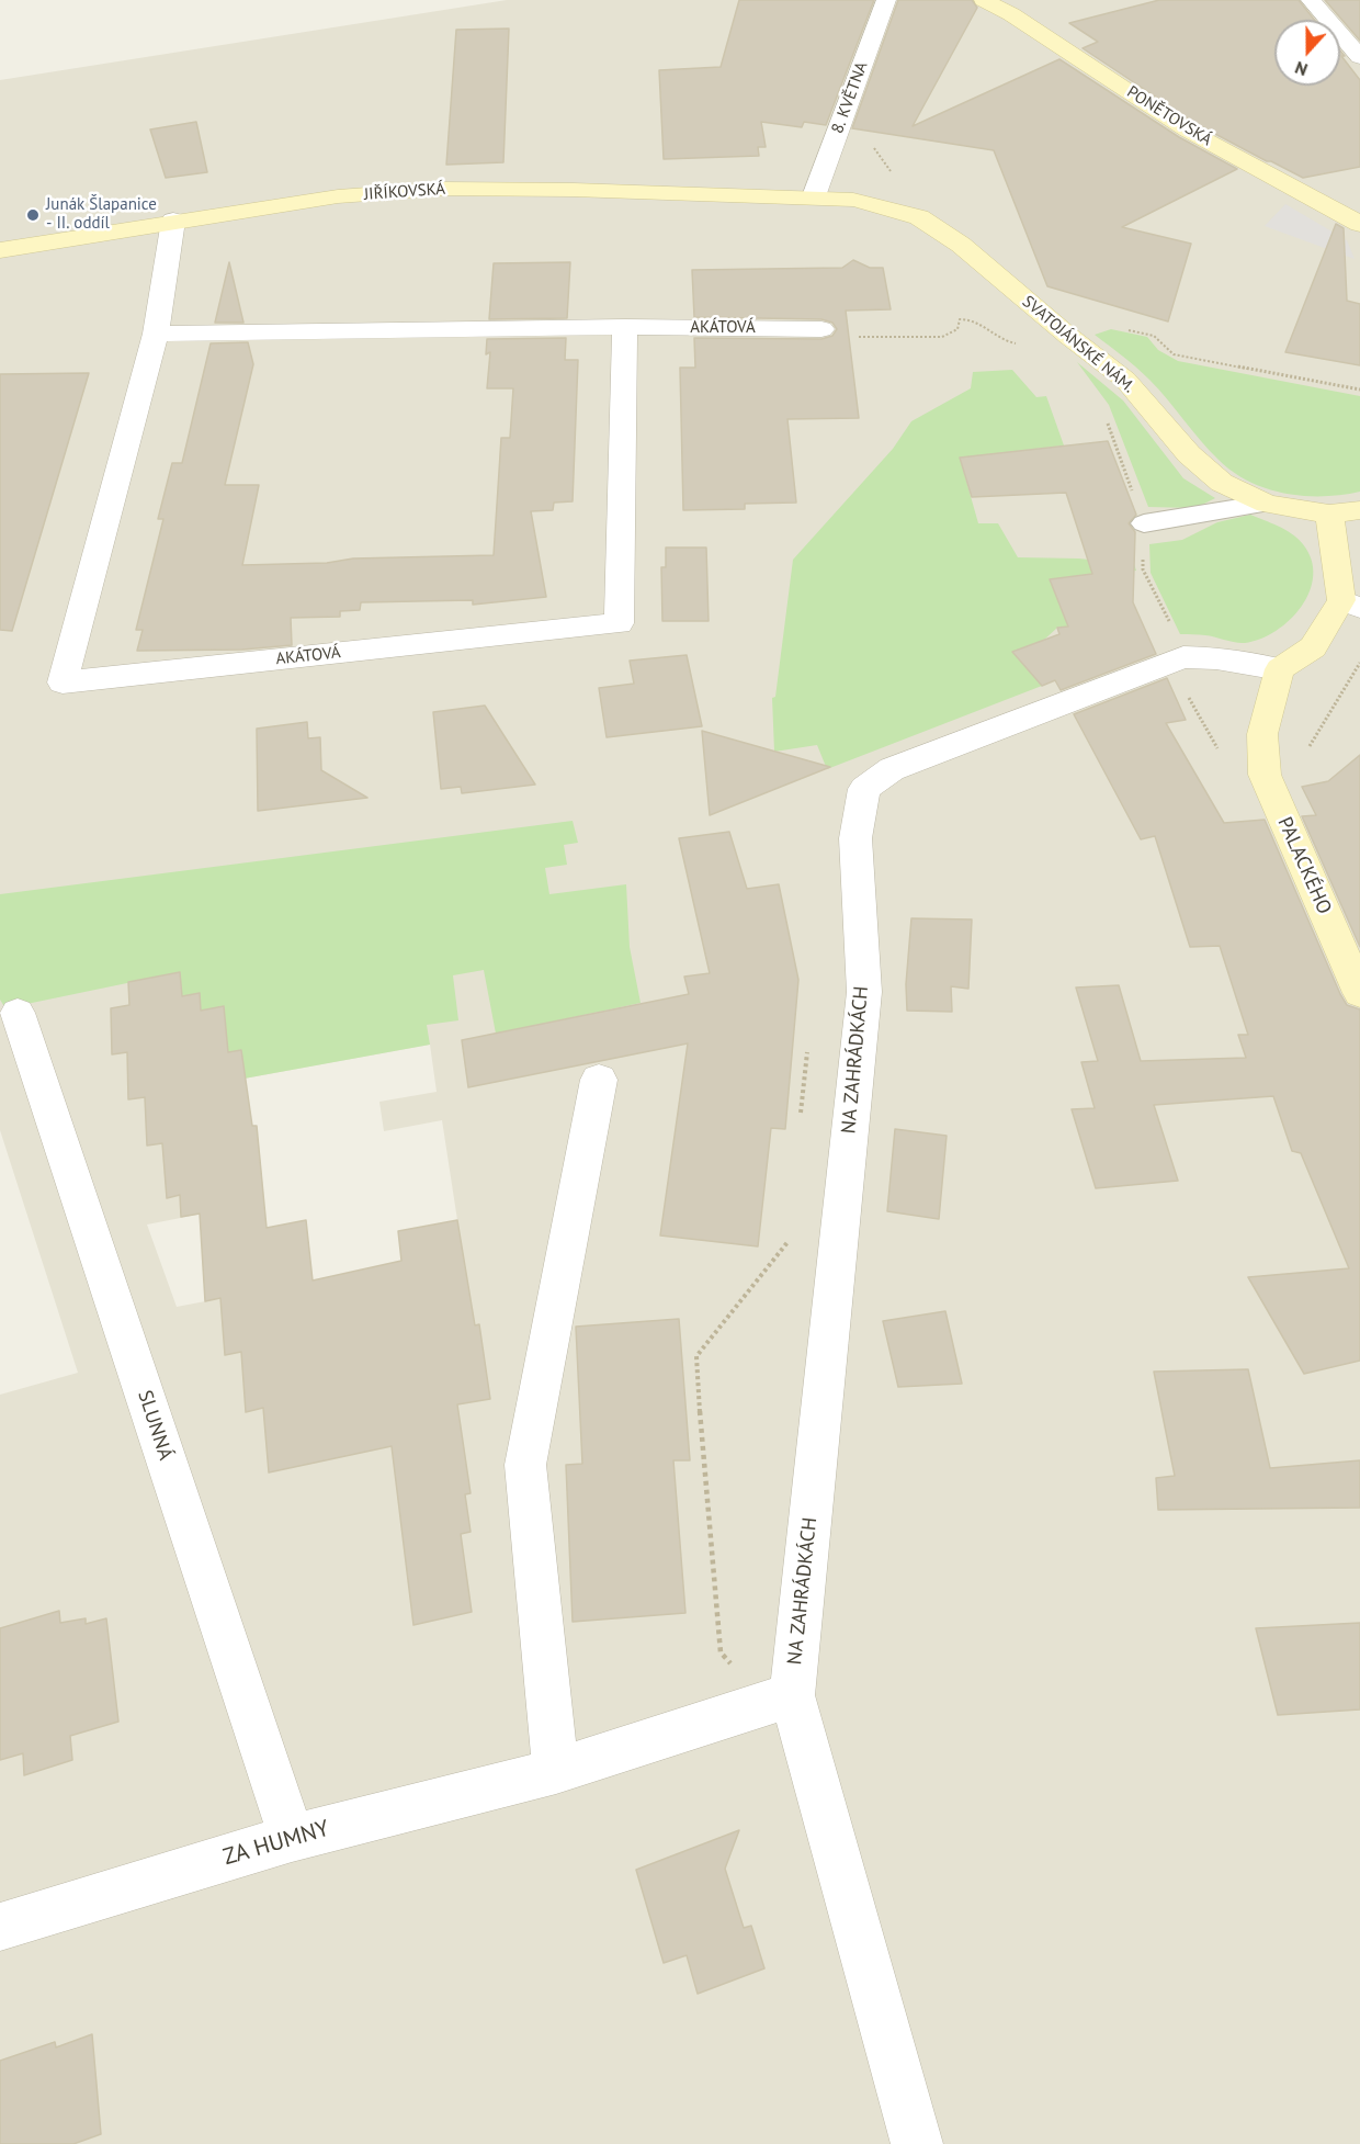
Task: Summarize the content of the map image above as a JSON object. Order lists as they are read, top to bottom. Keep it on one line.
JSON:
{"streets":{"street":["8. KVĚTNA","PONĚTOVSKÁ","JIŘÍKOVSKÁ","AKÁTOVÁ","SVATOJÁNSKÉ NÁM.","PALACKÉHO","NA ZAHRÁDKÁCH","SLUNNÁ","ZA HUMNY"]},"crossings":[["8. KVĚTNA","JIŘÍKOVSKÁ"],["8. KVĚTNA","SVATOJÁNSKÉ NÁM."],["JIŘÍKOVSKÁ","AKÁTOVÁ"],["JIŘÍKOVSKÁ","SVATOJÁNSKÉ NÁM."],["PALACKÉHO","NA ZAHRÁDKÁCH"],["SLUNNÁ","ZA HUMNY"]],"places":["Junák Šlapanice - II. oddíl"],"north":"bottom"}
